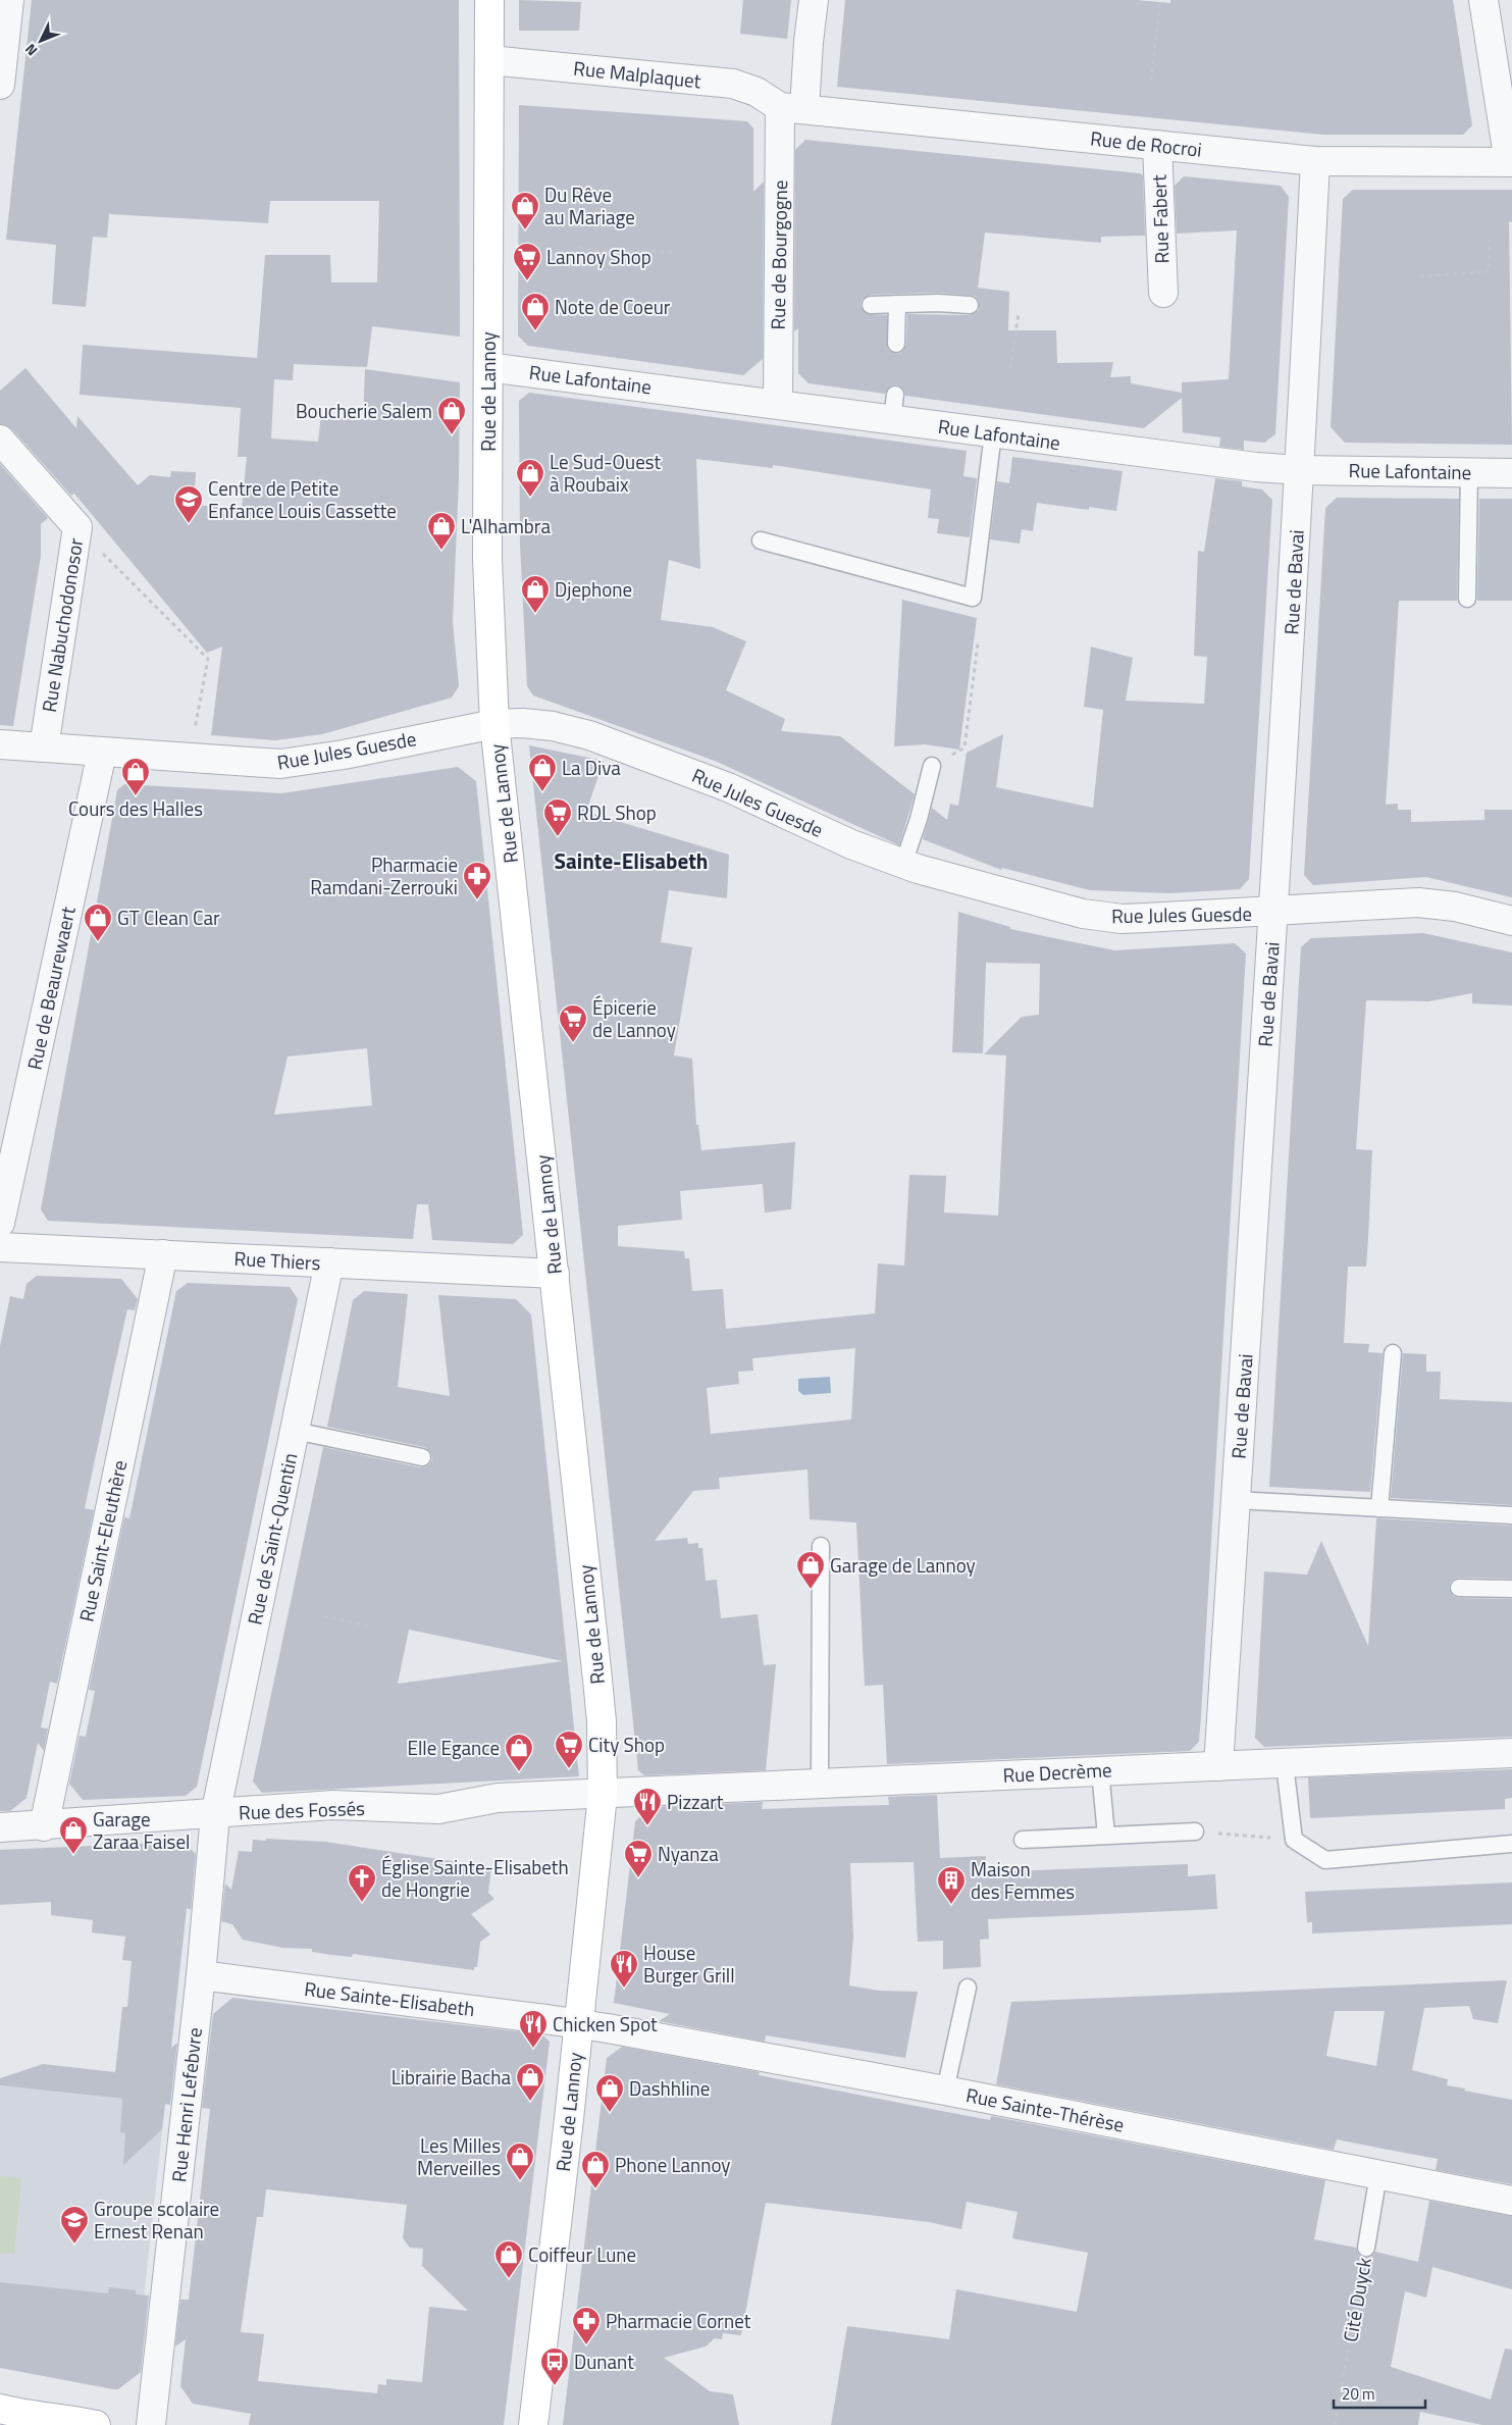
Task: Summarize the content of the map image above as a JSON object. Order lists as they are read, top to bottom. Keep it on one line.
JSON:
{"streets":{"main road":["Rue de Lannoy"],"street":["Rue Malplaquet","Rue de Rocroi","Rue Fabert","Rue de Bourgogne","Rue Lafontaine","Rue de Bavai","Rue Nabuchodonosor","Rue Jules Guesde","Rue de Beaurewaert","Rue Thiers","Rue de Saint-Quentin","Rue Saint-Eleuthère","Rue Decrème","Rue des Fossés","Rue Sainte-Elisabeth","Rue Henri Lefebvre","Rue Sainte-Thérèse"],"lane":["Cité Duyck"]},"crossings":[["Rue Malplaquet","Rue de Rocroi"],["Rue Malplaquet","Rue de Bourgogne"],["Rue Malplaquet","Rue de Lannoy"],["Rue de Rocroi","Rue Fabert"],["Rue de Rocroi","Rue de Bourgogne"],["Rue de Rocroi","Rue de Bavai"],["Rue de Bourgogne","Rue Lafontaine"],["Rue Lafontaine","Rue de Lannoy"],["Rue Lafontaine","Rue de Bavai"],["Rue de Lannoy","Rue Jules Guesde"],["Rue de Lannoy","Rue Thiers"],["Rue de Lannoy","Rue Decrème"],["Rue de Lannoy","Rue des Fossés"],["Rue de Lannoy","Rue Sainte-Elisabeth"],["Rue de Lannoy","Rue Sainte-Thérèse"],["Rue de Bavai","Rue Jules Guesde"],["Rue de Bavai","Rue Decrème"],["Rue Nabuchodonosor","Rue Jules Guesde"],["Rue Jules Guesde","Rue de Beaurewaert"],["Rue Thiers","Rue de Saint-Quentin"],["Rue Thiers","Rue Saint-Eleuthère"],["Rue de Saint-Quentin","Rue des Fossés"],["Rue de Saint-Quentin","Rue Henri Lefebvre"],["Rue Saint-Eleuthère","Rue des Fossés"],["Rue Decrème","Rue des Fossés"],["Rue des Fossés","Rue Henri Lefebvre"],["Rue Sainte-Elisabeth","Rue Henri Lefebvre"],["Rue Sainte-Elisabeth","Rue Sainte-Thérèse"],["Rue Sainte-Thérèse","Cité Duyck"]],"districts":["Sainte-Elisabeth"],"places":{"shop":["Du Rêve au Mariage","Note de Coeur","Boucherie Salem","Le Sud-Ouest à Roubaix","L'Alhambra","Djephone","La Diva","Cours des Halles","GT Clean Car","Garage de Lannoy","Elle Egance","Garage Zaraa Faisel","Librairie Bacha","Dashhline","Les Milles Merveilles","Phone Lannoy","Coiffeur Lune"],"supermarket":["Lannoy Shop","RDL Shop","Épicerie de Lannoy","City Shop","Nyanza"],"school or university":["Centre de Petite Enfance Louis Cassette","Groupe scolaire Ernest Renan"],"pharmacy":["Pharmacie Ramdani-Zerrouki","Pharmacie Cornet"],"restaurant":["Pizzart","House Burger Grill","Chicken Spot"],"church":["Église Sainte-Elisabeth de Hongrie"],"building":["Maison des Femmes"],"bus stop":["Dunant"]},"scale_bar":"20 m","north":"bottom left"}
